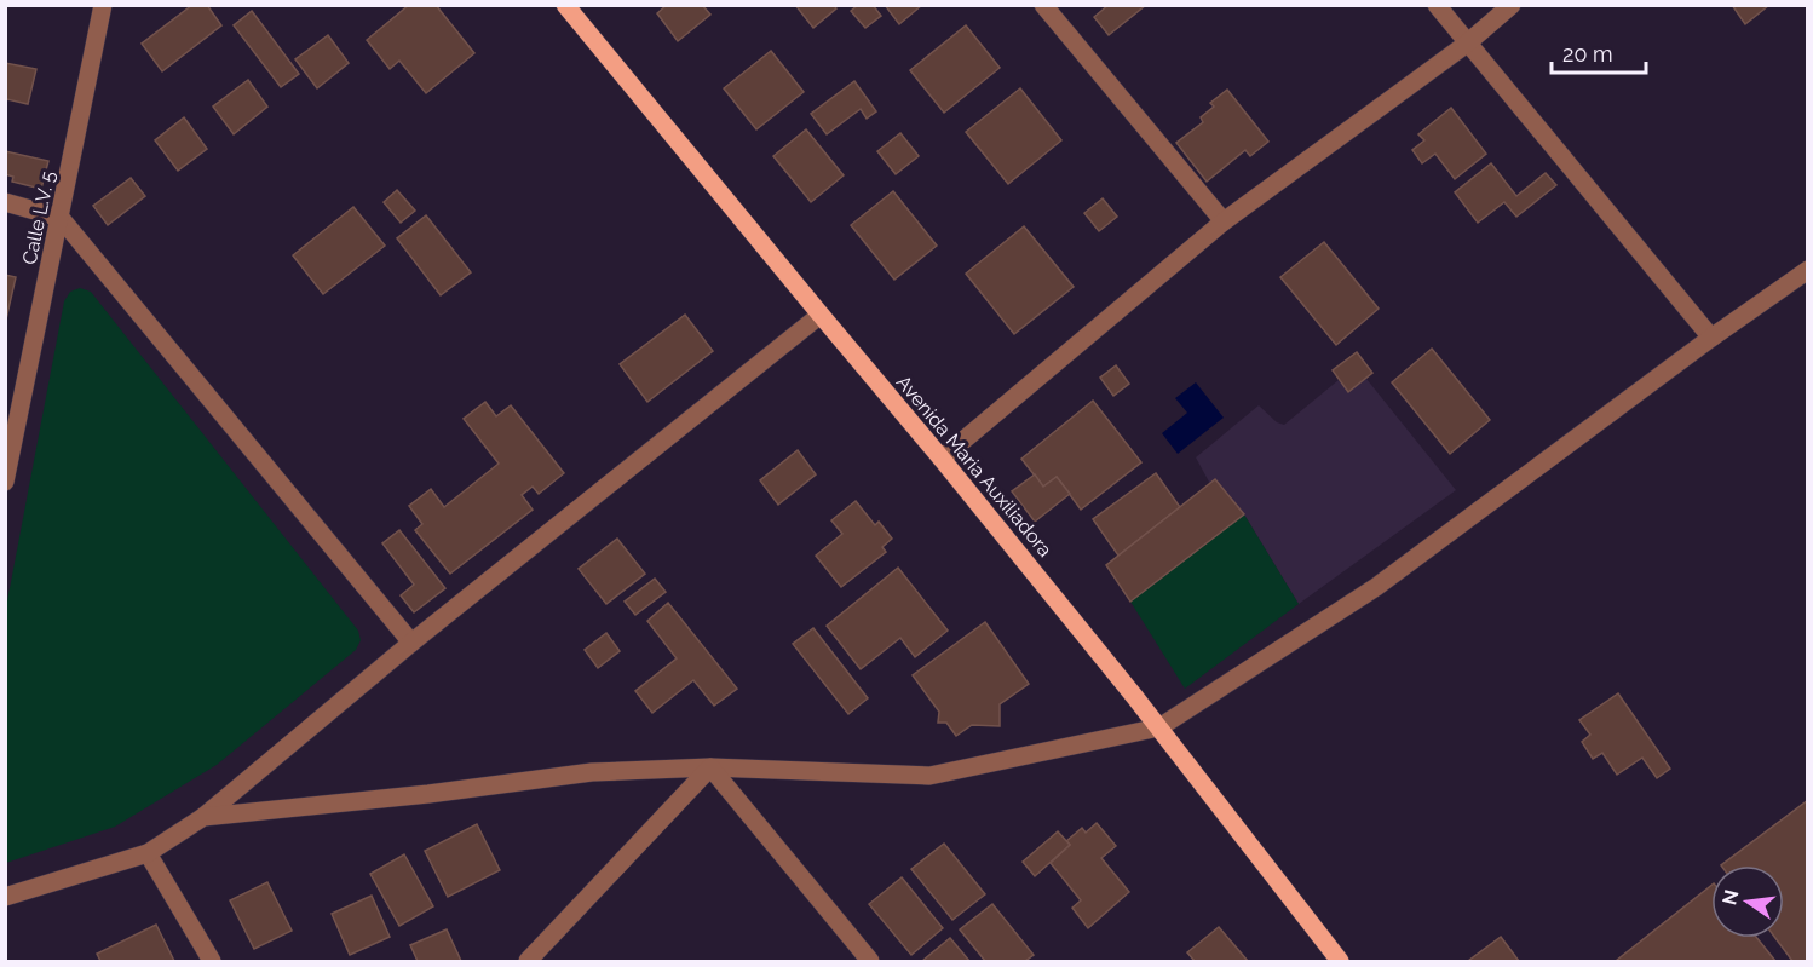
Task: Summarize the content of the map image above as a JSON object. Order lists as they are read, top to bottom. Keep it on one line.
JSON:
{"streets":{"main road":["Avenida Maria Auxiliadora"],"street":["Calle L.V. 5"]},"scale_bar":"20 m","north":"left"}
